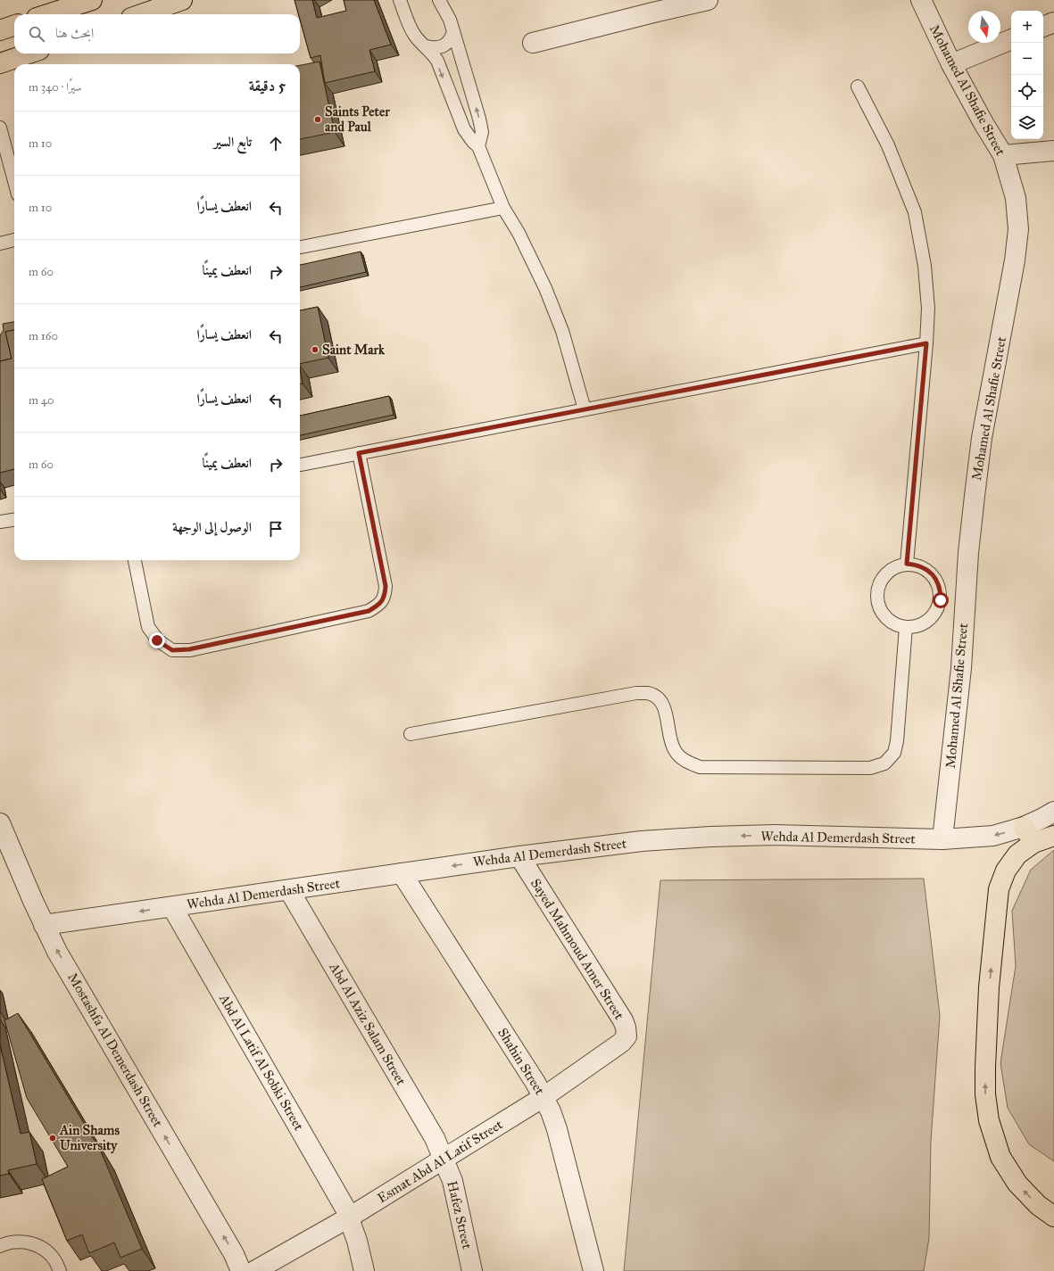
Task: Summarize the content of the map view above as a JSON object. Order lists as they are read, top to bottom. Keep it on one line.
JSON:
{"streets":{"street":["Mohamed Al Shafie Street","Wehda Al Demerdash Street","Sayed Mahmoud Amer Street","Abd Al Aziz Salam Street","Mostashfa Al Demerdash Street","Shahin Street","Abd Al Latif Al Sobki Street","Esmat Abd Al Latif Street","Hafez Street"]},"crossings":[["Mohamed Al Shafie Street","Wehda Al Demerdash Street"],["Wehda Al Demerdash Street","Sayed Mahmoud Amer Street"],["Wehda Al Demerdash Street","Abd Al Aziz Salam Street"],["Wehda Al Demerdash Street","Mostashfa Al Demerdash Street"],["Wehda Al Demerdash Street","Shahin Street"],["Wehda Al Demerdash Street","Abd Al Latif Al Sobki Street"],["Sayed Mahmoud Amer Street","Esmat Abd Al Latif Street"],["Abd Al Aziz Salam Street","Esmat Abd Al Latif Street"],["Abd Al Aziz Salam Street","Hafez Street"],["Shahin Street","Esmat Abd Al Latif Street"],["Abd Al Latif Al Sobki Street","Esmat Abd Al Latif Street"],["Esmat Abd Al Latif Street","Hafez Street"]],"one_way":["Wehda Al Demerdash Street","Mostashfa Al Demerdash Street"],"places":["Saints Peter and Paul","Saint Mark","Ain Shams University"],"north":"bottom","page":{"map_buttons":["+","−"],"search":"ابحث هنا","heading":["5 دقيقة","سيرًا · 340 m"],"list":[["تابع السير","10 m"],["انعطف يسارًا","10 m"],["انعطف يمينًا","60 m"],["انعطف يسارًا","160 m"],["انعطف يسارًا","40 m"],["انعطف يمينًا","60 m"],"الوصول إلى الوجهة"]}}
